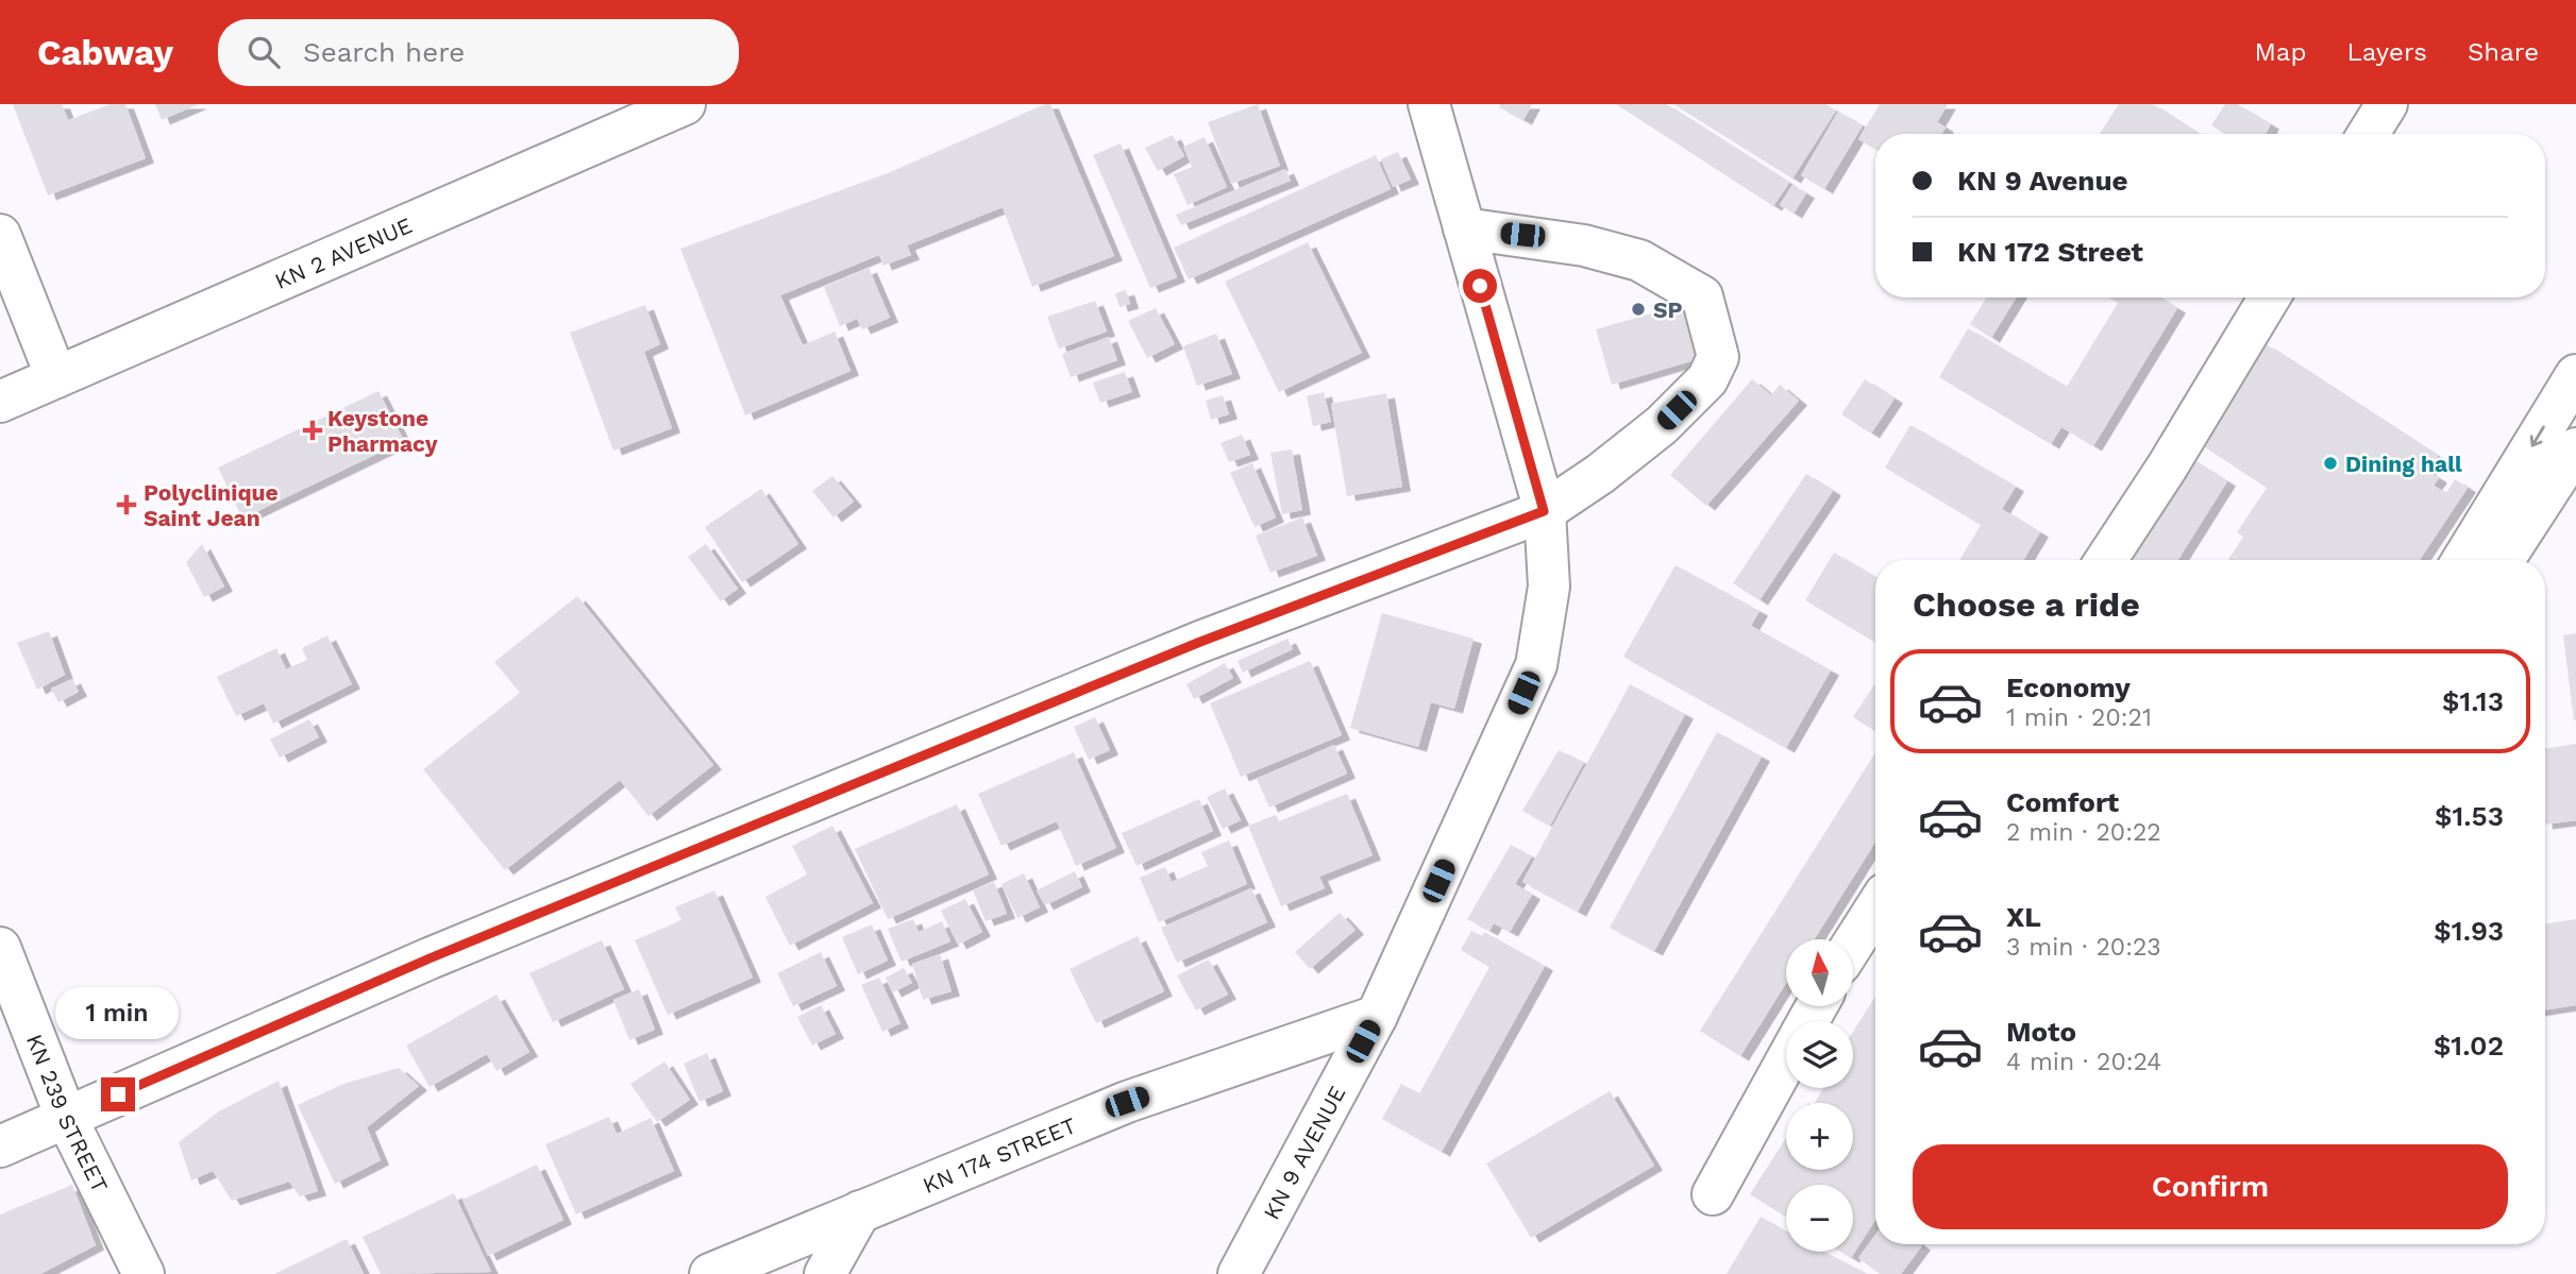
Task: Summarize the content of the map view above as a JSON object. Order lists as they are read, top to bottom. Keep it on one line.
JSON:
{"streets":{"street":["KN 2 AVENUE","KN 239 STREET","KN 9 AVENUE","KN 174 STREET"]},"crossings":[["KN 9 AVENUE","KN 174 STREET"]],"places":{"other":["SP","Dining hall"],"health":["Keystone Pharmacy","Polyclinique Saint Jean"]},"north":"top","page":{"header":"Cabway","search":"Search here","nav":["Map","Layers","Share"],"banner":["KN 9 Avenue","KN 172 Street"],"heading":"Choose a ride","list":[{"name":"Economy","note":"1 min · 20:21","value":"$1.13"},{"name":"Comfort","note":"2 min · 20:22","value":"$1.53"},{"name":"XL","note":"3 min · 20:23","value":"$1.93"},{"name":"Moto","note":"4 min · 20:24","value":"$1.02"}],"map_buttons":["+","−"],"bubble":"1 min","buttons":"Confirm"}}
